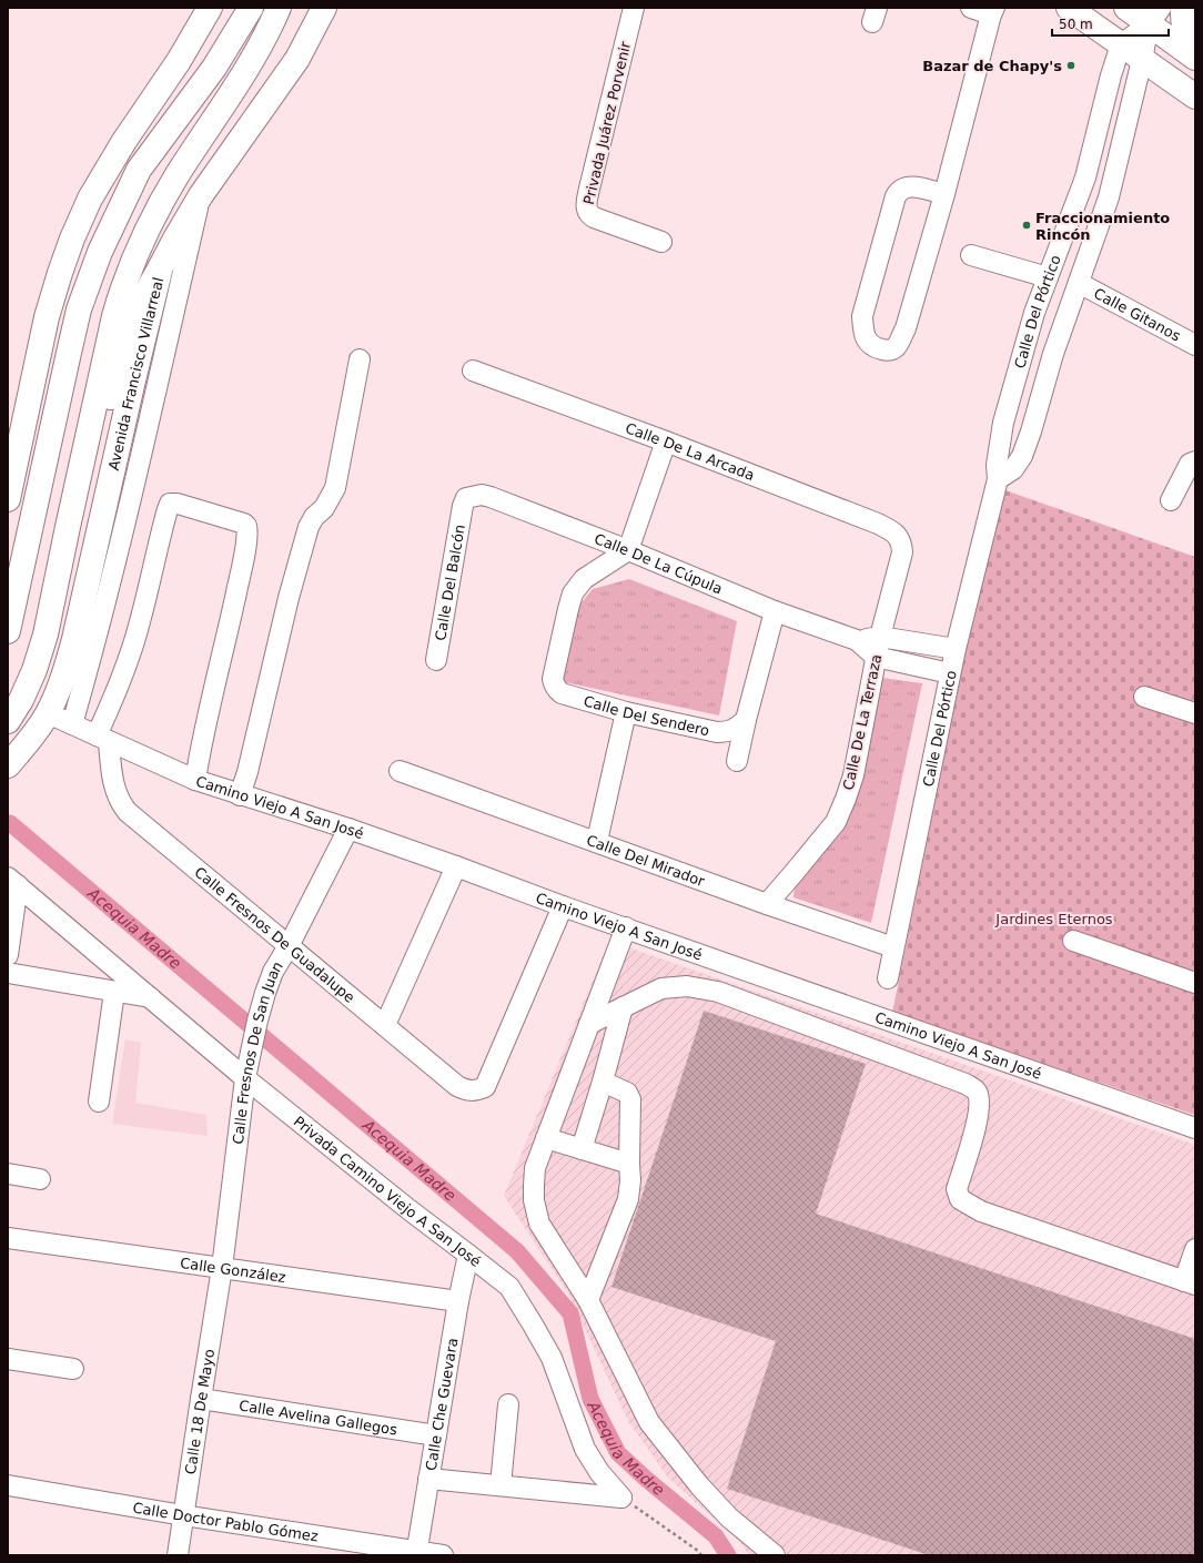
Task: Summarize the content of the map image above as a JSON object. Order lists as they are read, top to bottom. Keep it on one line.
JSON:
{"streets":{"main road":["Avenida Francisco Villarreal"],"street":["Privada Juárez Porvenir","Calle Del Pórtico","Calle Gitanos","Calle De La Arcada","Calle De La Cúpula","Calle Del Balcón","Calle Del Sendero","Calle De La Terraza","Camino Viejo A San José","Calle Del Mirador","Calle Fresnos De Guadalupe","Calle Fresnos De San Juan","Privada Camino Viejo A San José","Calle González","Calle Che Guevara","Calle 18 De Mayo","Calle Avelina Gallegos","Calle Doctor Pablo Gómez"]},"crossings":[["Calle Del Pórtico","Calle Gitanos"],["Calle Del Pórtico","Calle De La Cúpula"],["Calle Del Pórtico","Calle Del Mirador"],["Avenida Francisco Villarreal","Camino Viejo A San José"],["Calle De La Arcada","Calle De La Terraza"],["Calle De La Cúpula","Calle Del Balcón"],["Calle De La Cúpula","Calle Del Sendero"],["Calle De La Cúpula","Calle De La Terraza"],["Calle De La Terraza","Calle Del Mirador"],["Camino Viejo A San José","Calle Fresnos De Guadalupe"],["Camino Viejo A San José","Calle Fresnos De San Juan"],["Calle Fresnos De Guadalupe","Calle Fresnos De San Juan"],["Calle Fresnos De San Juan","Privada Camino Viejo A San José"],["Calle Fresnos De San Juan","Calle González"],["Calle Fresnos De San Juan","Calle 18 De Mayo"],["Privada Camino Viejo A San José","Calle Che Guevara"],["Calle González","Calle Che Guevara"],["Calle González","Calle 18 De Mayo"],["Calle Che Guevara","Calle Avelina Gallegos"],["Calle Che Guevara","Calle Doctor Pablo Gómez"],["Calle 18 De Mayo","Calle Avelina Gallegos"],["Calle 18 De Mayo","Calle Doctor Pablo Gómez"]],"water":["Acequia Madre"],"parks":["Jardines Eternos"],"places":["Bazar de Chapy's","Fraccionamiento Rincón"],"scale_bar":"50 m"}
